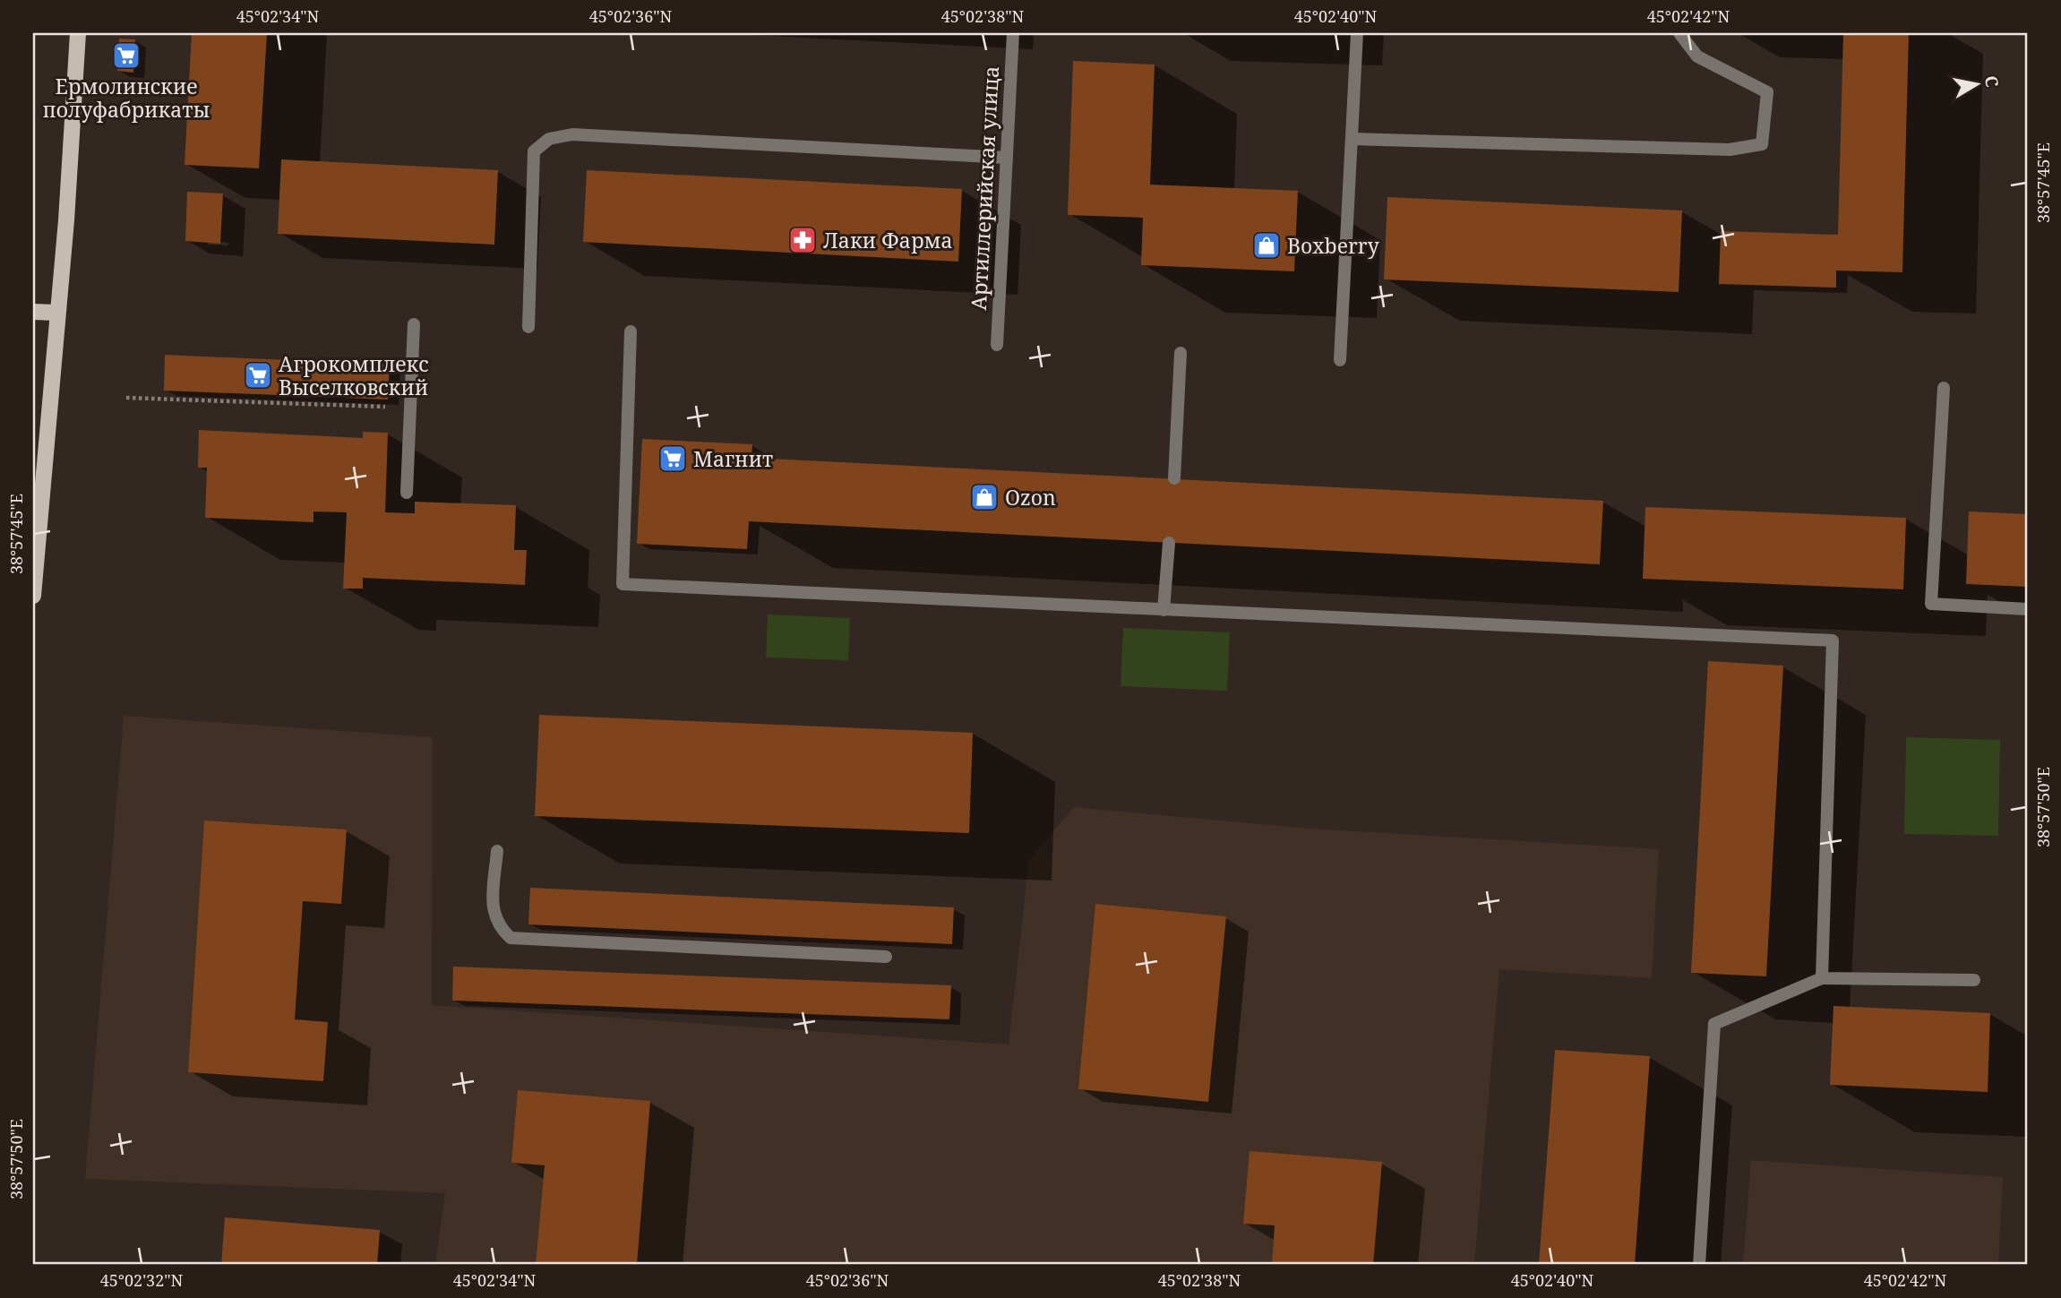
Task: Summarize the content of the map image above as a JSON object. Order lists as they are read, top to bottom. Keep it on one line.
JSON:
{"streets":{"street":["Артиллерийская улица"]},"places":{"supermarket":["Ермолинские полуфабрикаты","Агрокомплекс Выселковский","Магнит"],"pharmacy":["Лаки Фарма"],"shop":["Boxberry","Ozon"]},"north":"right","coordinates":["45°02'34\"N","45°02'36\"N","45°02'38\"N","45°02'40\"N","45°02'42\"N","38°57'45\"E","38°57'50\"E","45°02'32\"N"]}
